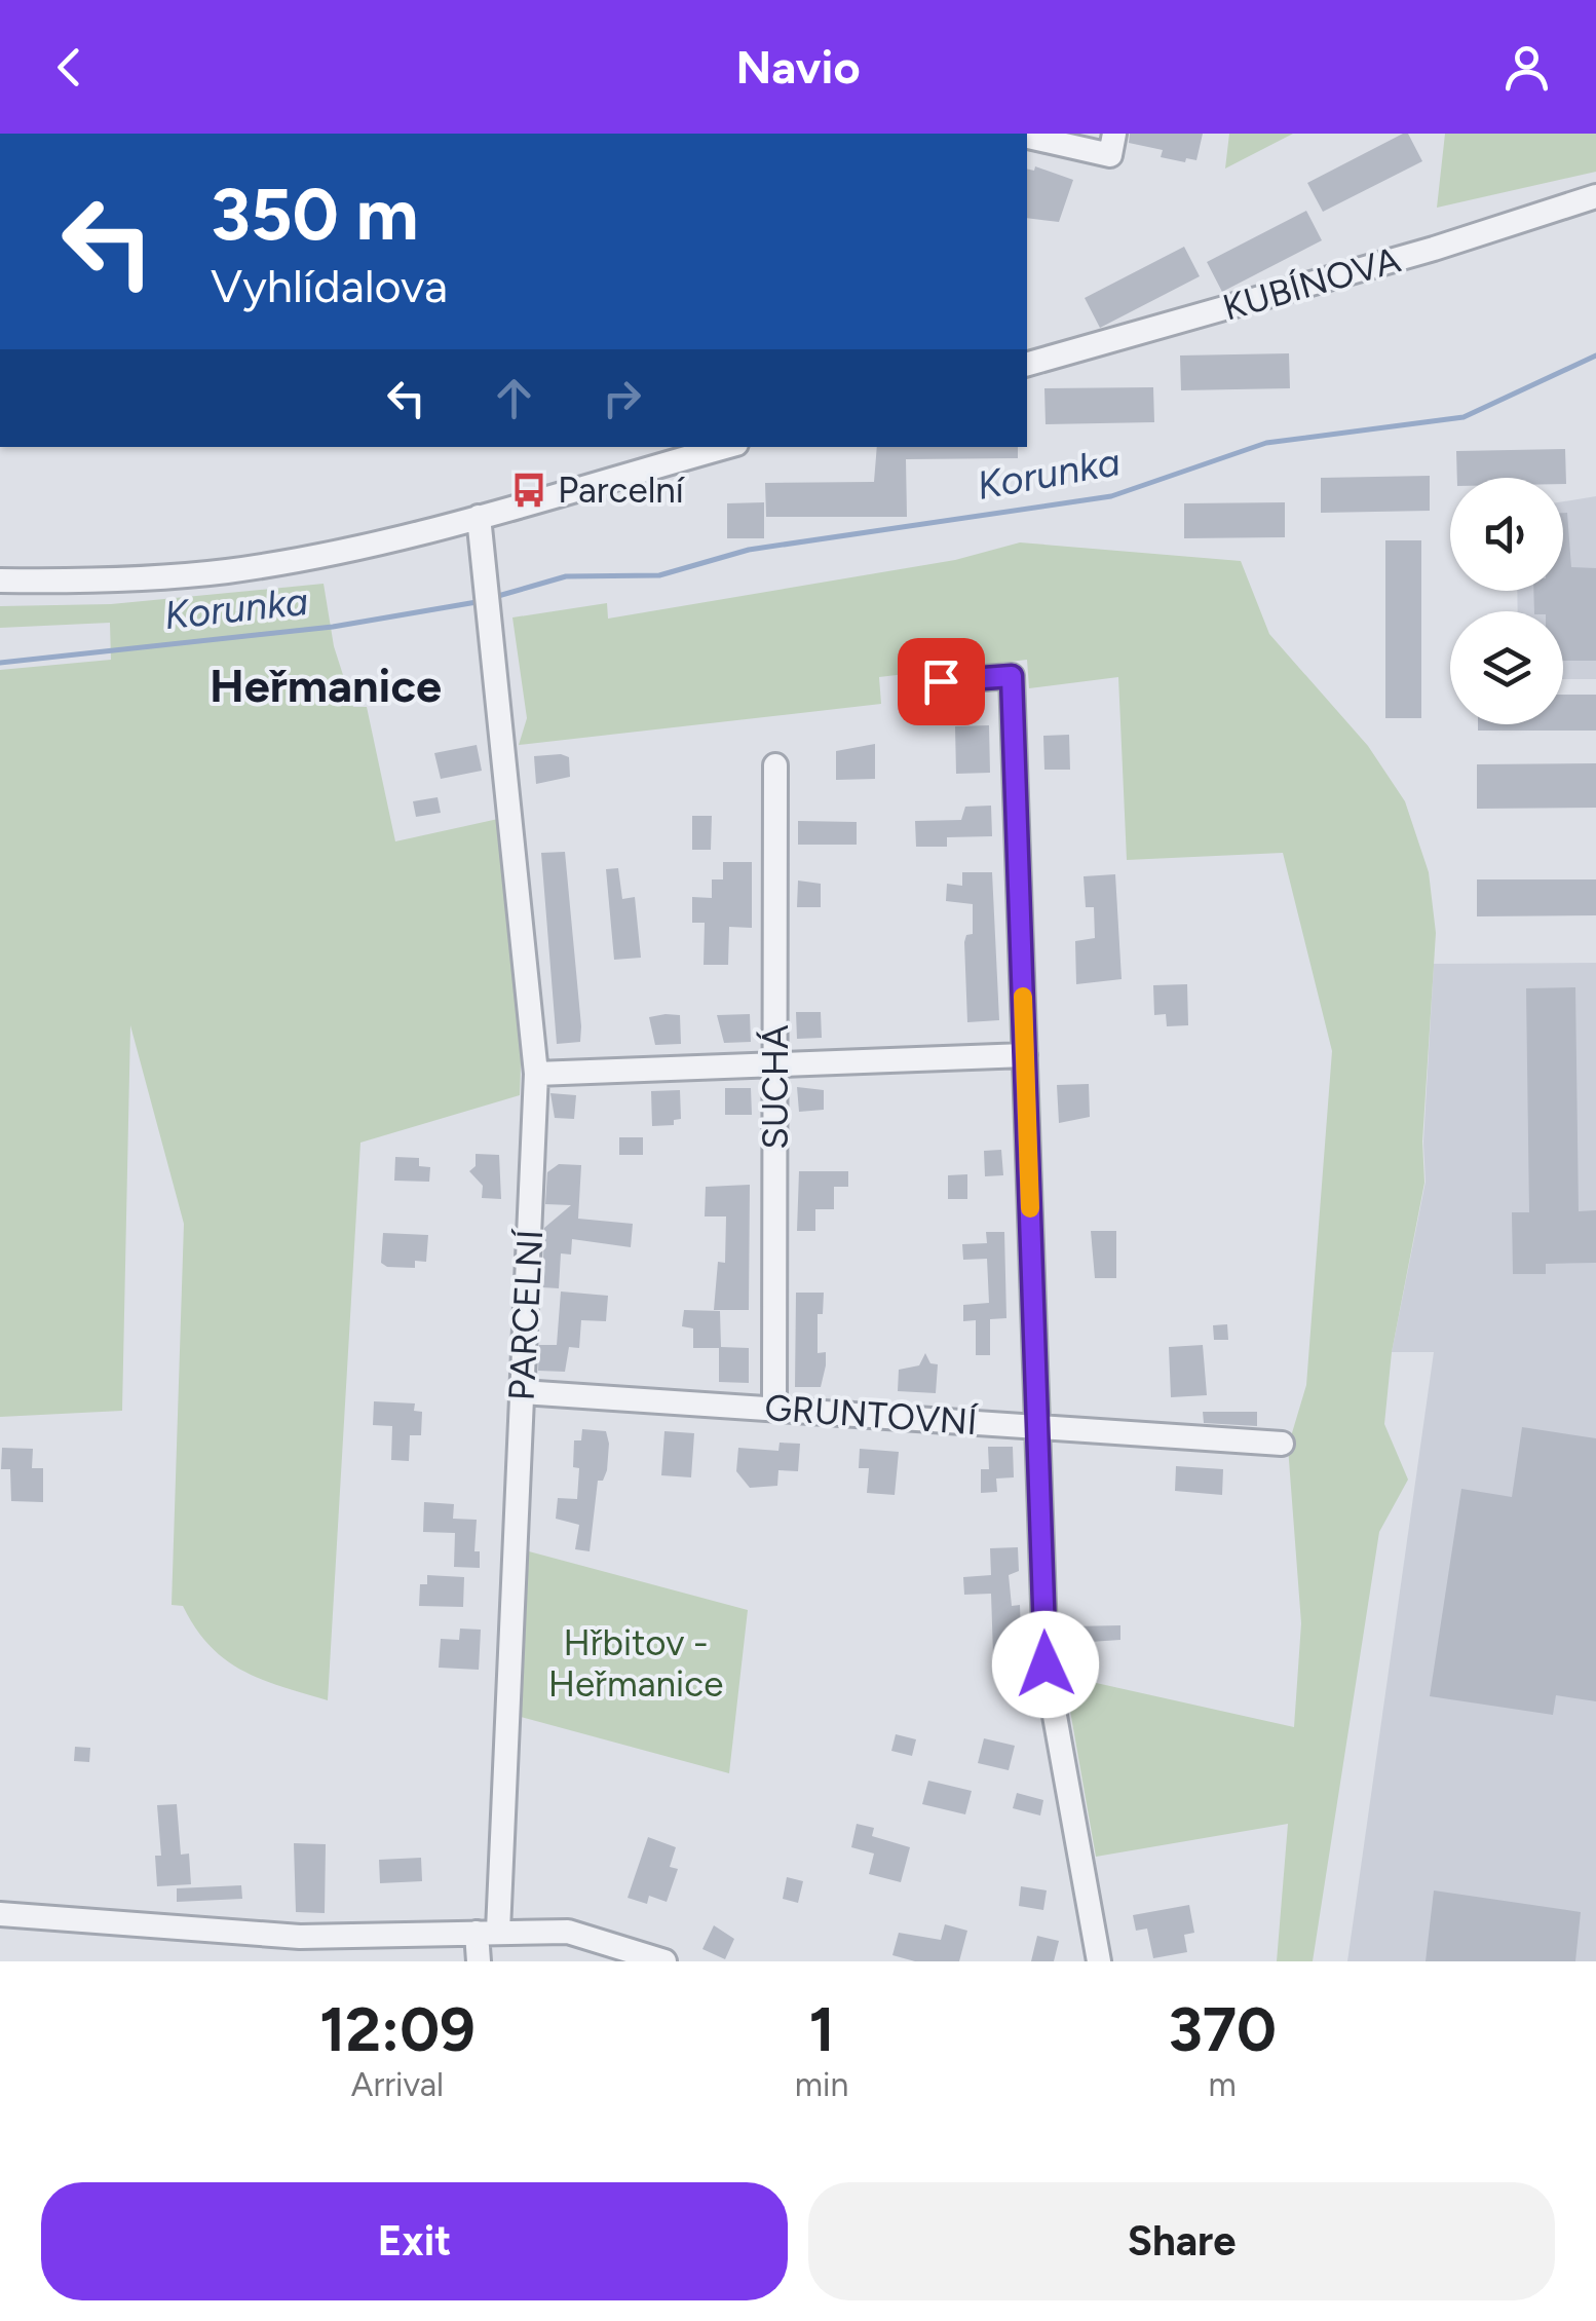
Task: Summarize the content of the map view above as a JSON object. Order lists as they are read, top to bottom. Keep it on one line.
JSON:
{"streets":{"street":["KUBÍNOVA","SUCHÁ","PARCELNÍ","GRUNTOVNÍ"]},"crossings":[["SUCHÁ","GRUNTOVNÍ"],["PARCELNÍ","GRUNTOVNÍ"]],"districts":["Heřmanice"],"water":["Korunka"],"parks":["Hřbitov - Heřmanice"],"places":{"bus stop":["Parcelní"]},"page":{"header":"Navio","turn":["350 m","Vyhlídalova"],"eta":["12:09","Arrival","1","min","370","m"],"buttons":["Exit","Share"]}}
